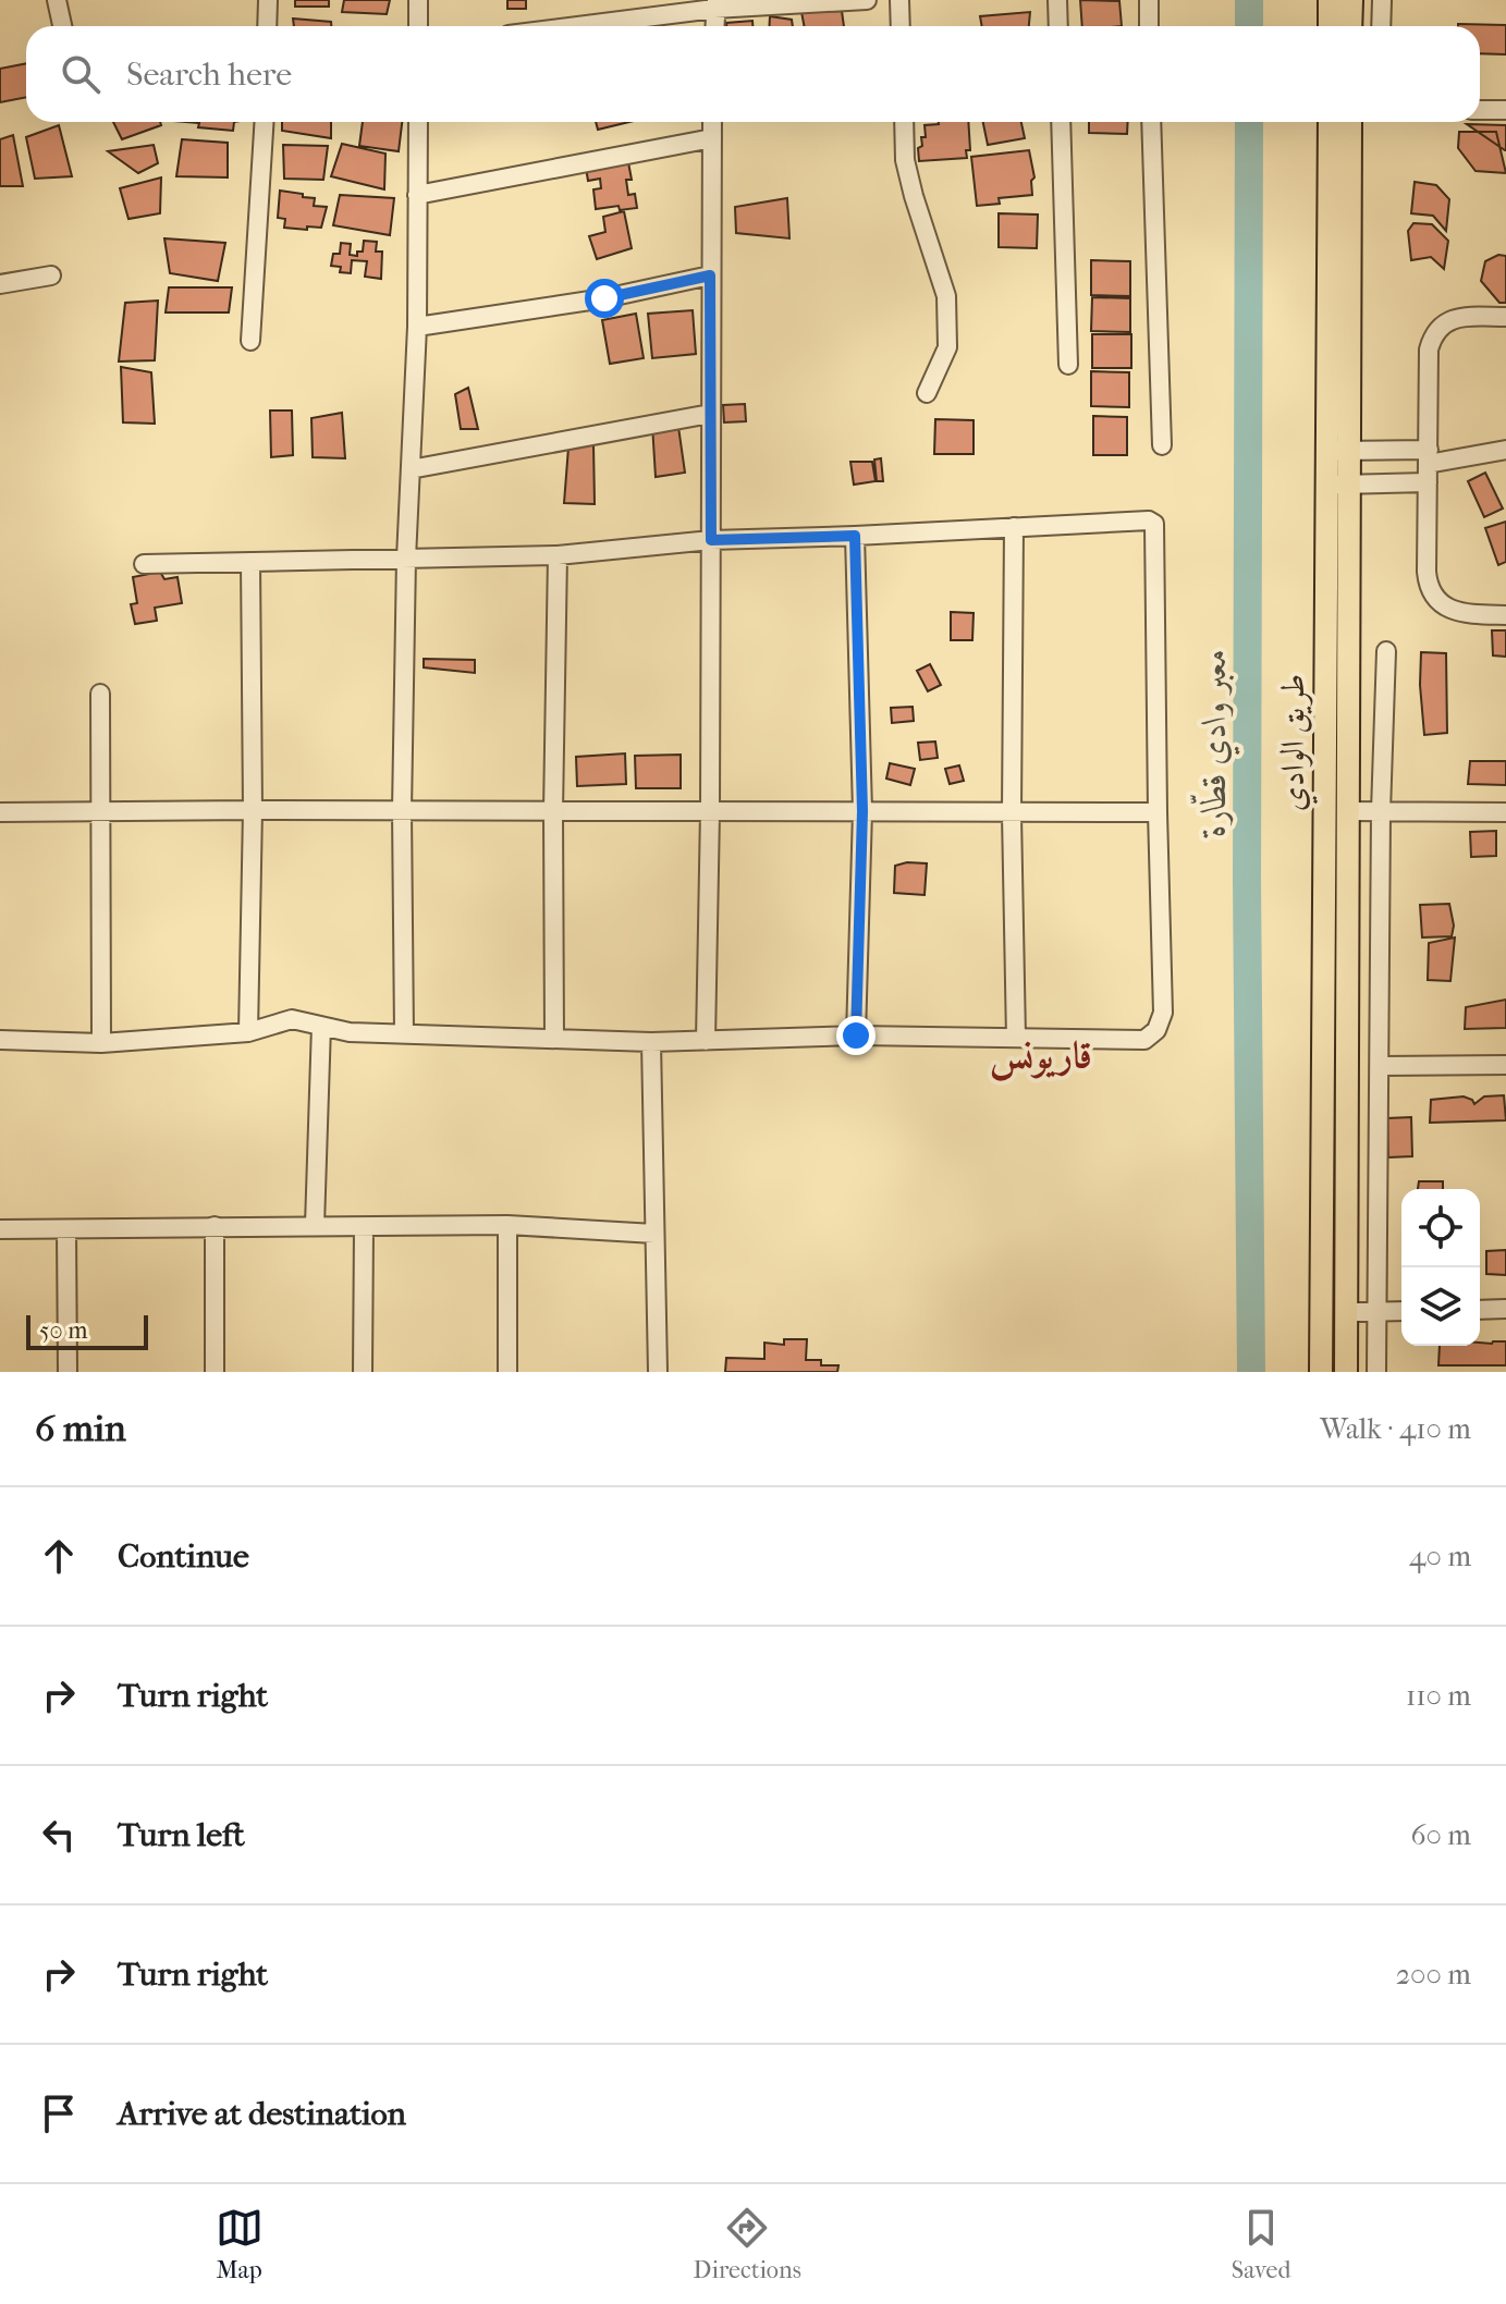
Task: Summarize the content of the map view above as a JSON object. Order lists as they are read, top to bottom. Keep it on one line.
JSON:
{"streets":{"main road":["طريق الوادي"]},"districts":["قاريونس"],"water":["معبر وادي قطّارة"],"scale_bar":"50 m","page":{"search":"Search here","scale":"50 m","heading":["6 min","Walk · 410 m"],"list":[["Continue","40 m"],["Turn right","110 m"],["Turn left","60 m"],["Turn right","200 m"],"Arrive at destination"],"nav":["Map","Directions","Saved"]}}
